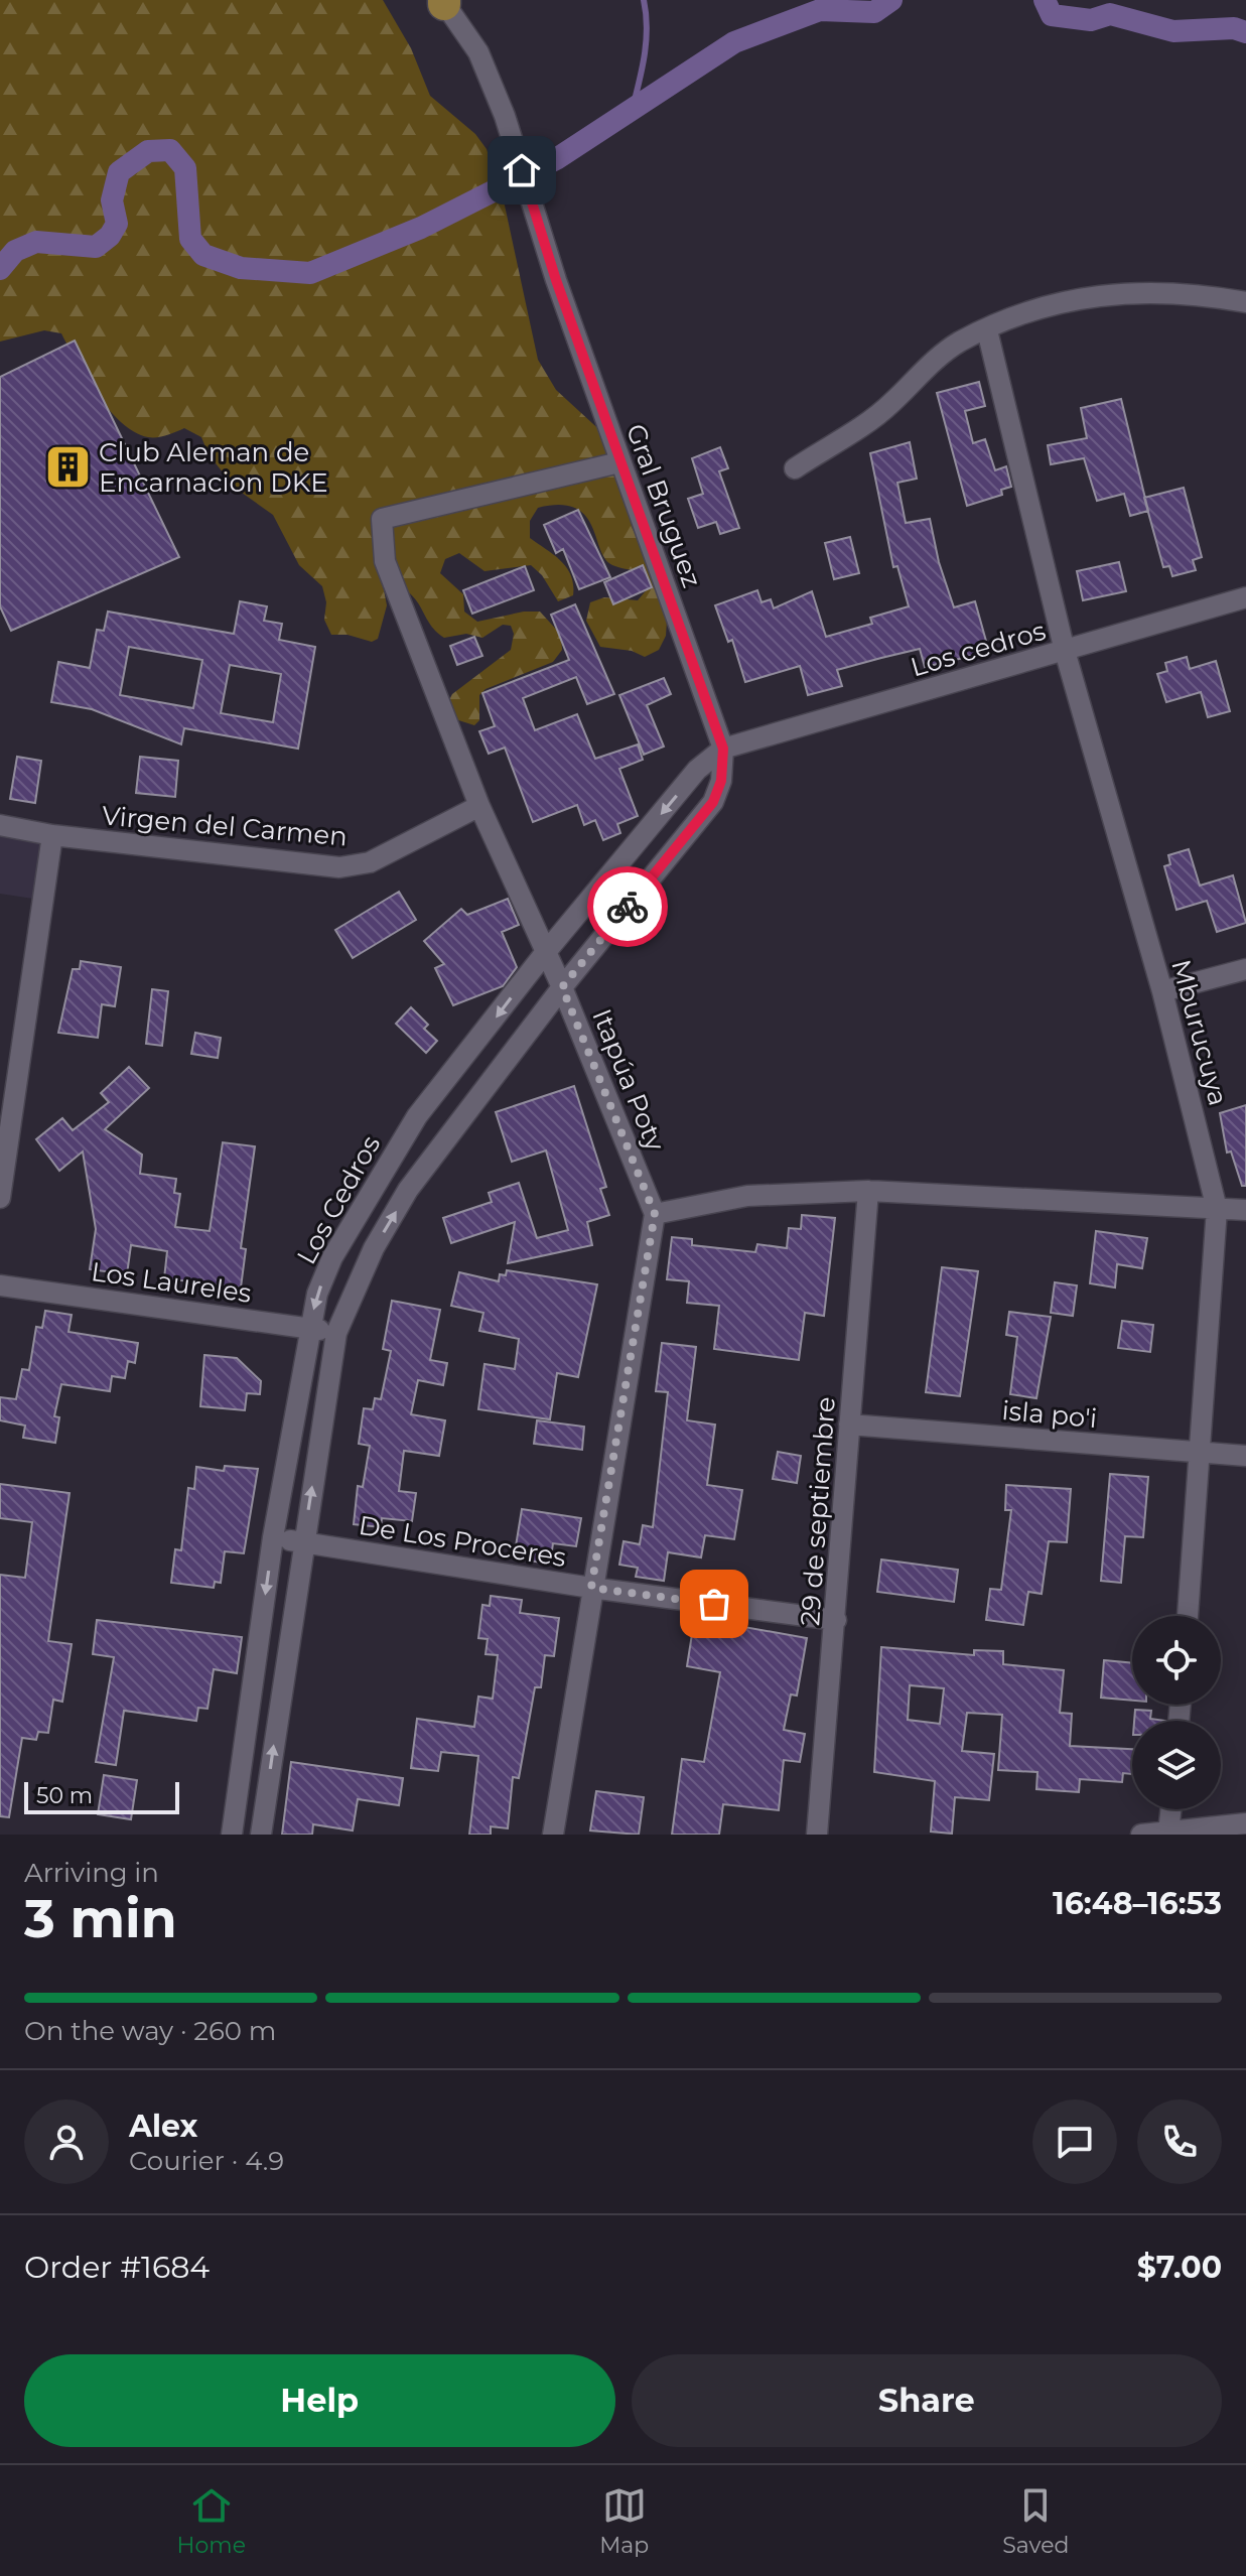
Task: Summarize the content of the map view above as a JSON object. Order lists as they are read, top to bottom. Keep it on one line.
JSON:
{"streets":{"street":["Gral Bruguez","Los cedros","Virgen del Carmen","Mburucuya","Itapúa Poty","Los Cedros","Los Laureles","isla po'i","29 de septiembre","De Los Proceres"]},"crossings":[["Gral Bruguez","Los cedros"],["Gral Bruguez","Itapúa Poty"],["Gral Bruguez","Los Cedros"],["Los cedros","Mburucuya"],["Los cedros","Los Cedros"],["Virgen del Carmen","Itapúa Poty"],["Mburucuya","isla po'i"],["Itapúa Poty","Los Cedros"],["Los Cedros","Los Laureles"],["Los Cedros","De Los Proceres"],["isla po'i","29 de septiembre"],["29 de septiembre","De Los Proceres"]],"places":{"building":["Club Aleman de Encarnacion DKE"]},"scale_bar":"50 m","page":{"scale":"50 m","heading":["3 min","Arriving in","16:48–16:53"],"panel":["Alex","Courier · 4.9","Order #1684","$7.00"],"bar":"On the way · 260 m","buttons":["Help","Share"],"tabs":["Home","Map","Saved"]}}
